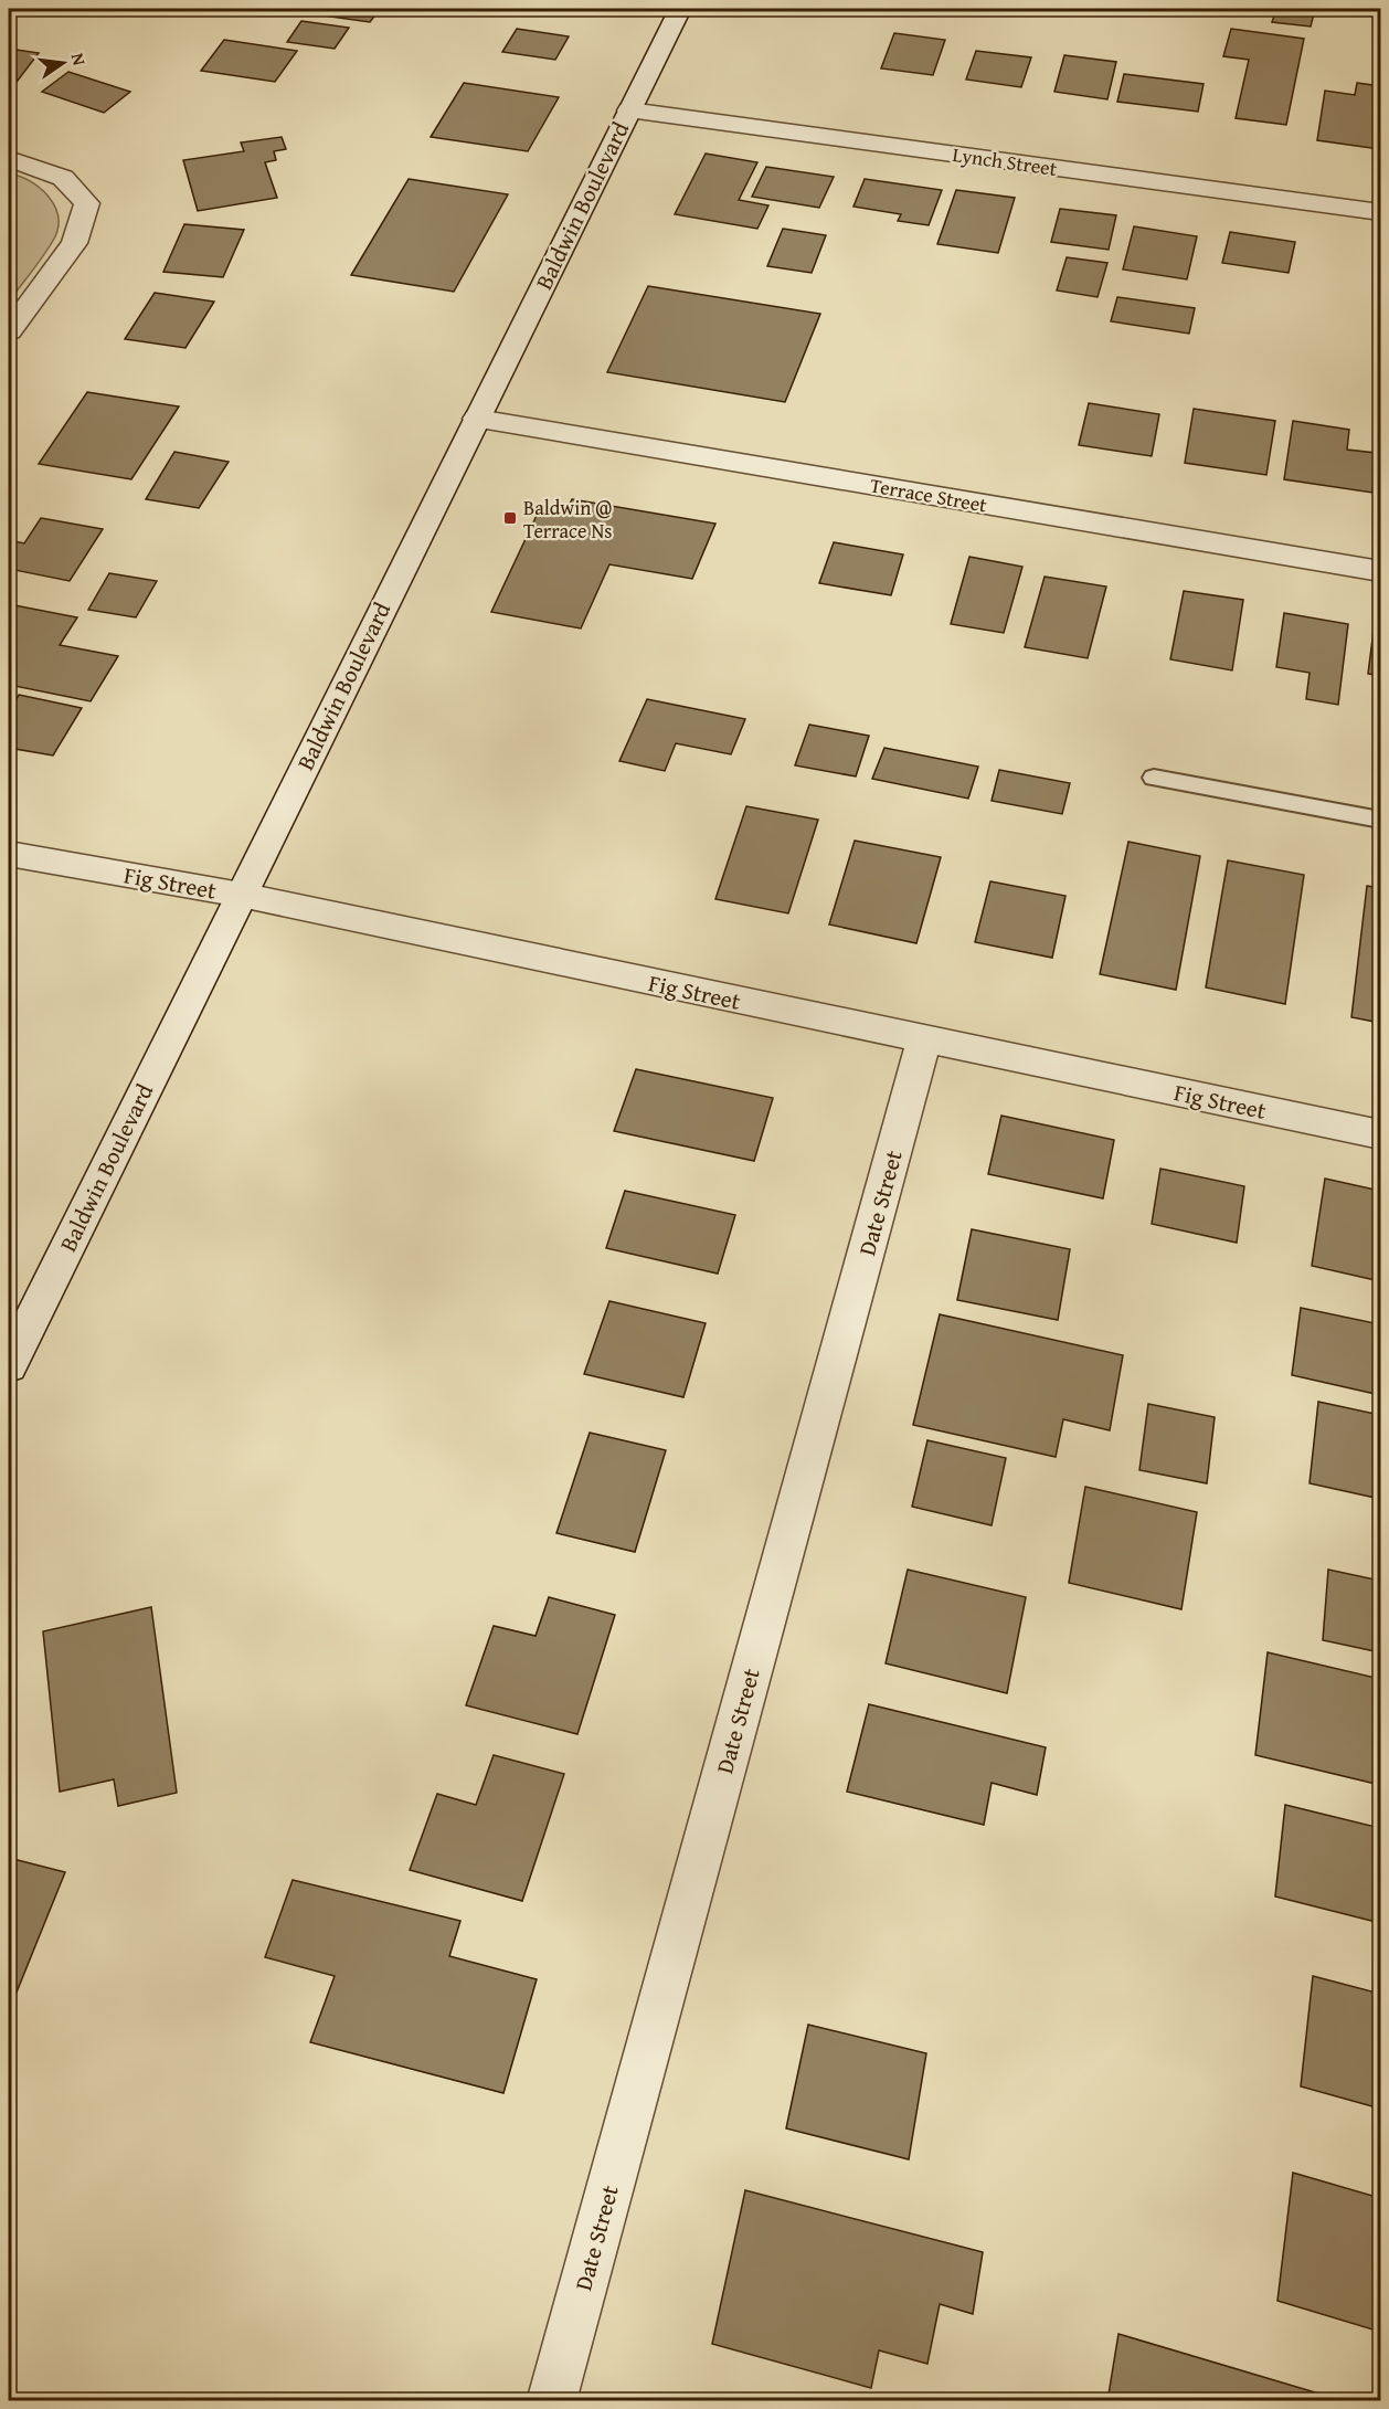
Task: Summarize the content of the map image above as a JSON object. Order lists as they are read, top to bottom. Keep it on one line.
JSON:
{"streets":{"street":["Lynch Street","Baldwin Boulevard","Terrace Street","Fig Street","Date Street"]},"crossings":[["Lynch Street","Baldwin Boulevard"],["Baldwin Boulevard","Terrace Street"],["Baldwin Boulevard","Fig Street"],["Fig Street","Date Street"]],"places":{"transit":["Baldwin @ Terrace Ns"]},"north":"right"}
